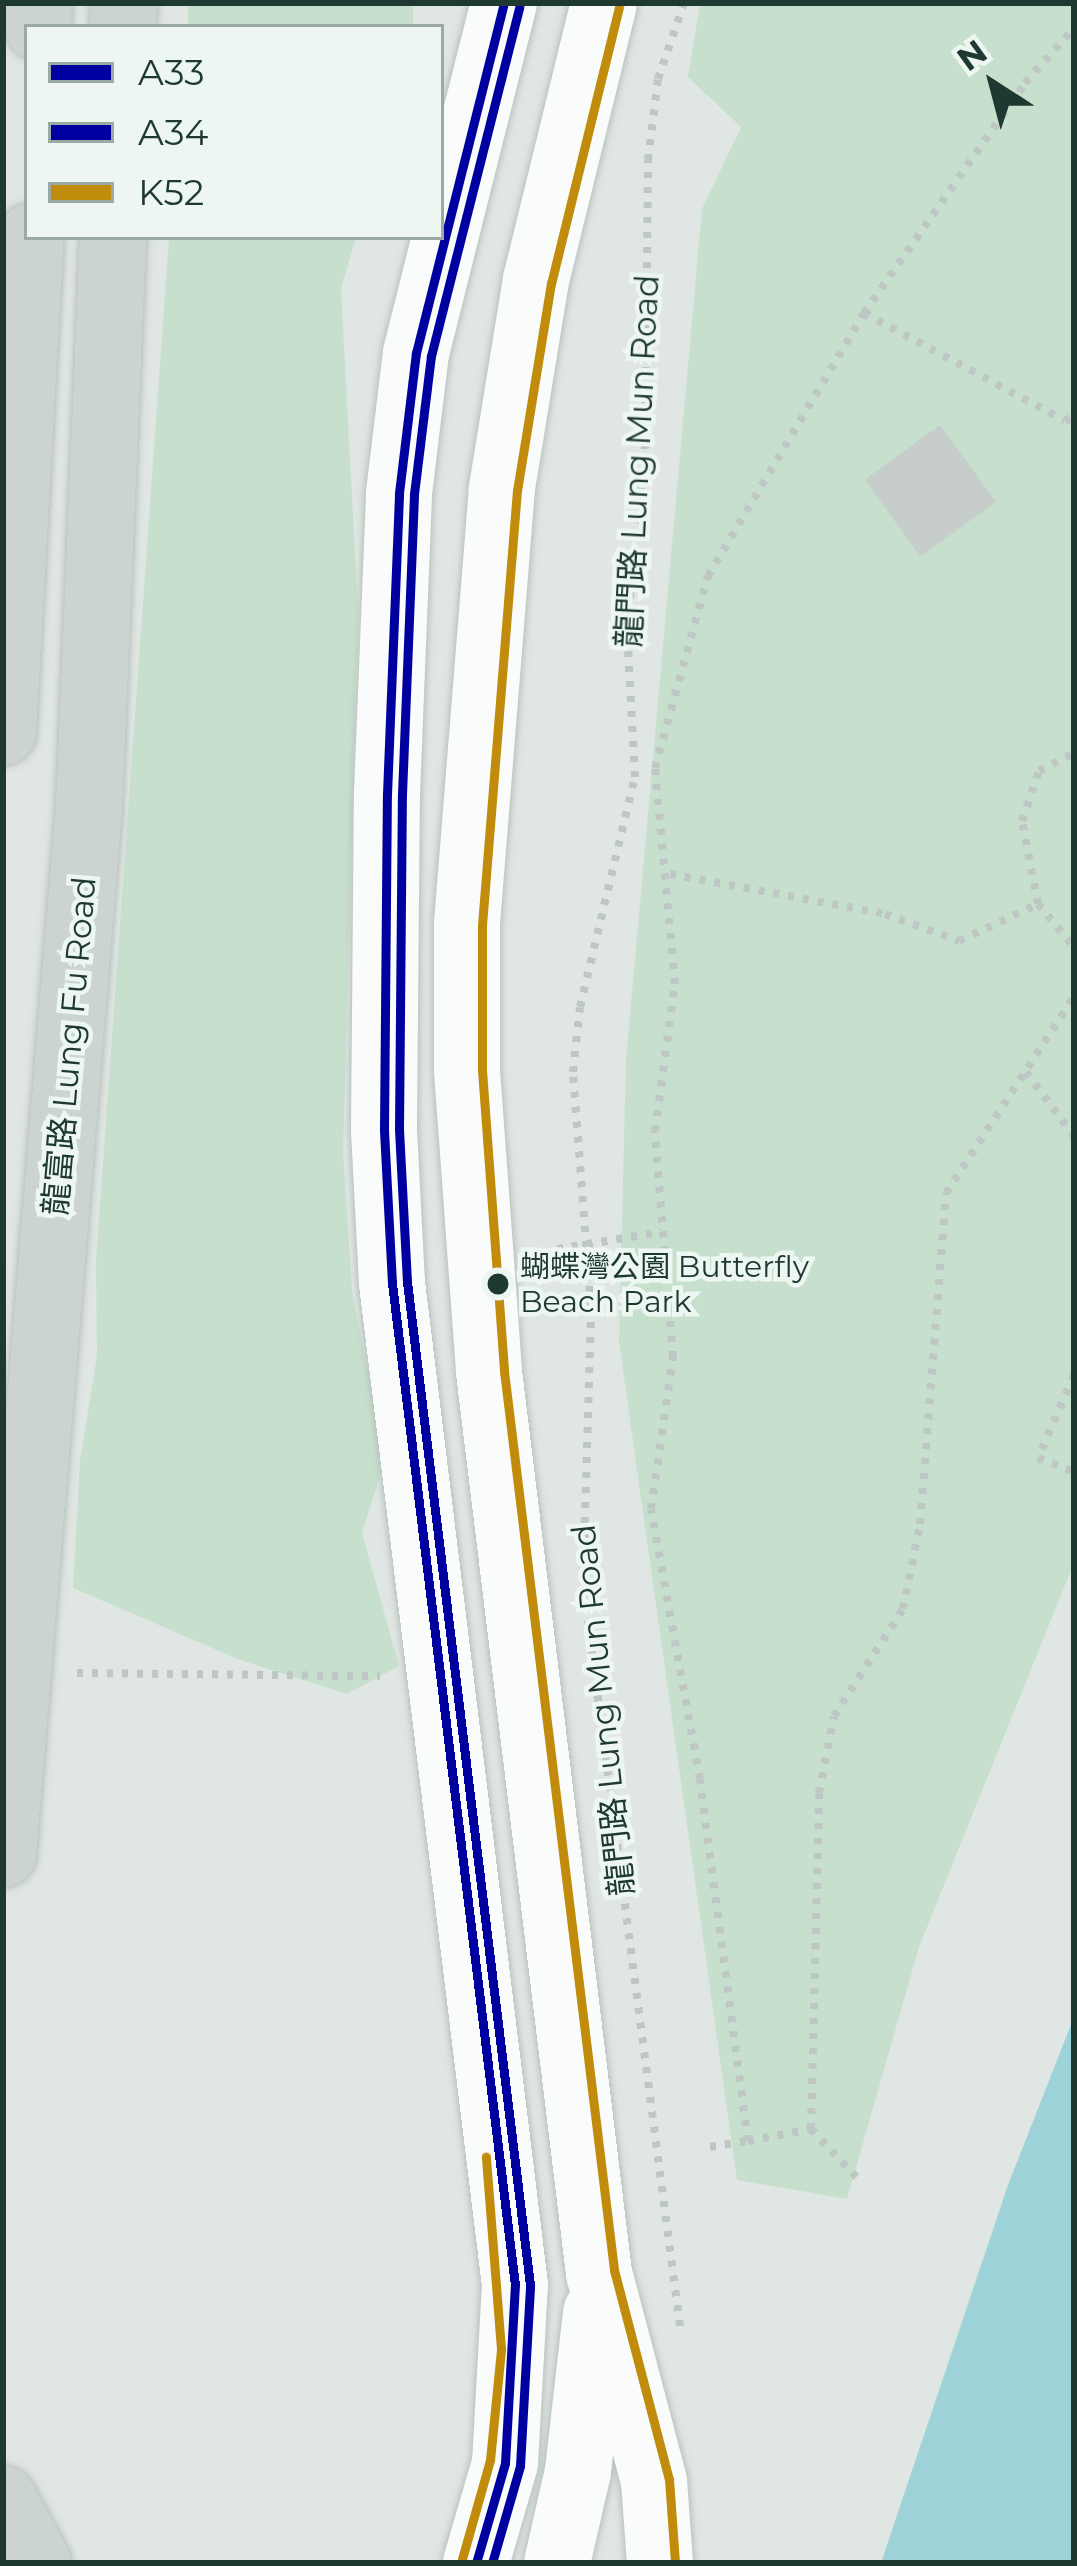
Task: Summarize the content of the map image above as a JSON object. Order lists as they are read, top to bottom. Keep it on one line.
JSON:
{"streets":{"main road":["龍門路 Lung Mun Road","龍富路 Lung Fu Road"]},"places":["蝴蝶灣公園 Butterfly Beach Park"],"lines":["transit line A33","transit line A34","transit line K52"],"legend":["A33","A34","K52"],"north":"top left"}
